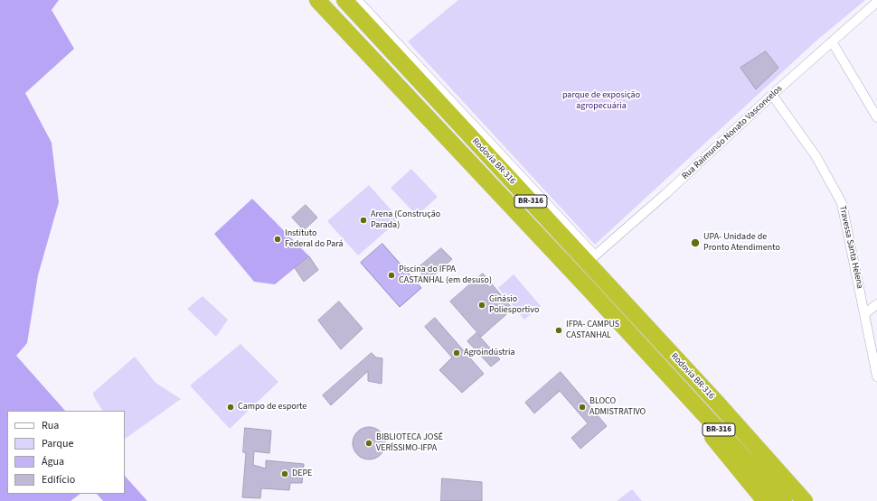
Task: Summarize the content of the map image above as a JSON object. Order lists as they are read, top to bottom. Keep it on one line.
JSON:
{"streets":{"highway":["Rodovia BR-316","BR-316"],"street":["Rua Raimundo Nonato Vasconcelos","Travessa Santa Helena"]},"crossings":[["Rua Raimundo Nonato Vasconcelos","Rodovia BR-316"],["Rua Raimundo Nonato Vasconcelos","Travessa Santa Helena"],["Rodovia BR-316","BR-316"]],"parks":["parque de exposição agropecuária"],"places":["Arena (Construção Parada)","Instituto Federal do Pará","UPA- Unidade de Pronto Atendimento","Piscina do IFPA CASTANHAL (em desuso)","Ginásio Poliesportivo","IFPA- CAMPUS CASTANHAL","Agroindústria","Campo de esporte","BLOCO ADMISTRATIVO","BIBLIOTECA JOSÉ VERÍSSIMO-IFPA","DEPE"],"legend":["Rua","Parque","Água","Edifício"]}
